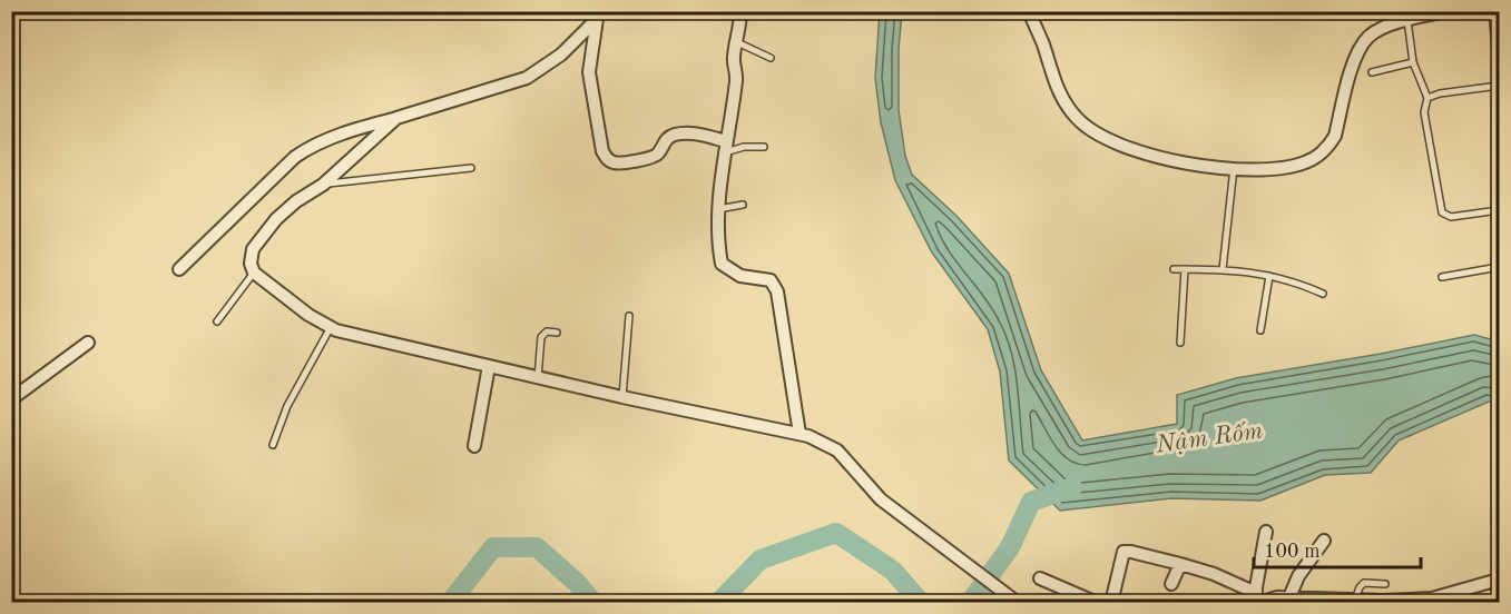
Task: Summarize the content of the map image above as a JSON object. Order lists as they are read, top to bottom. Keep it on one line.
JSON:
{"water":["Nậm Rốm"],"scale_bar":"100 m"}
